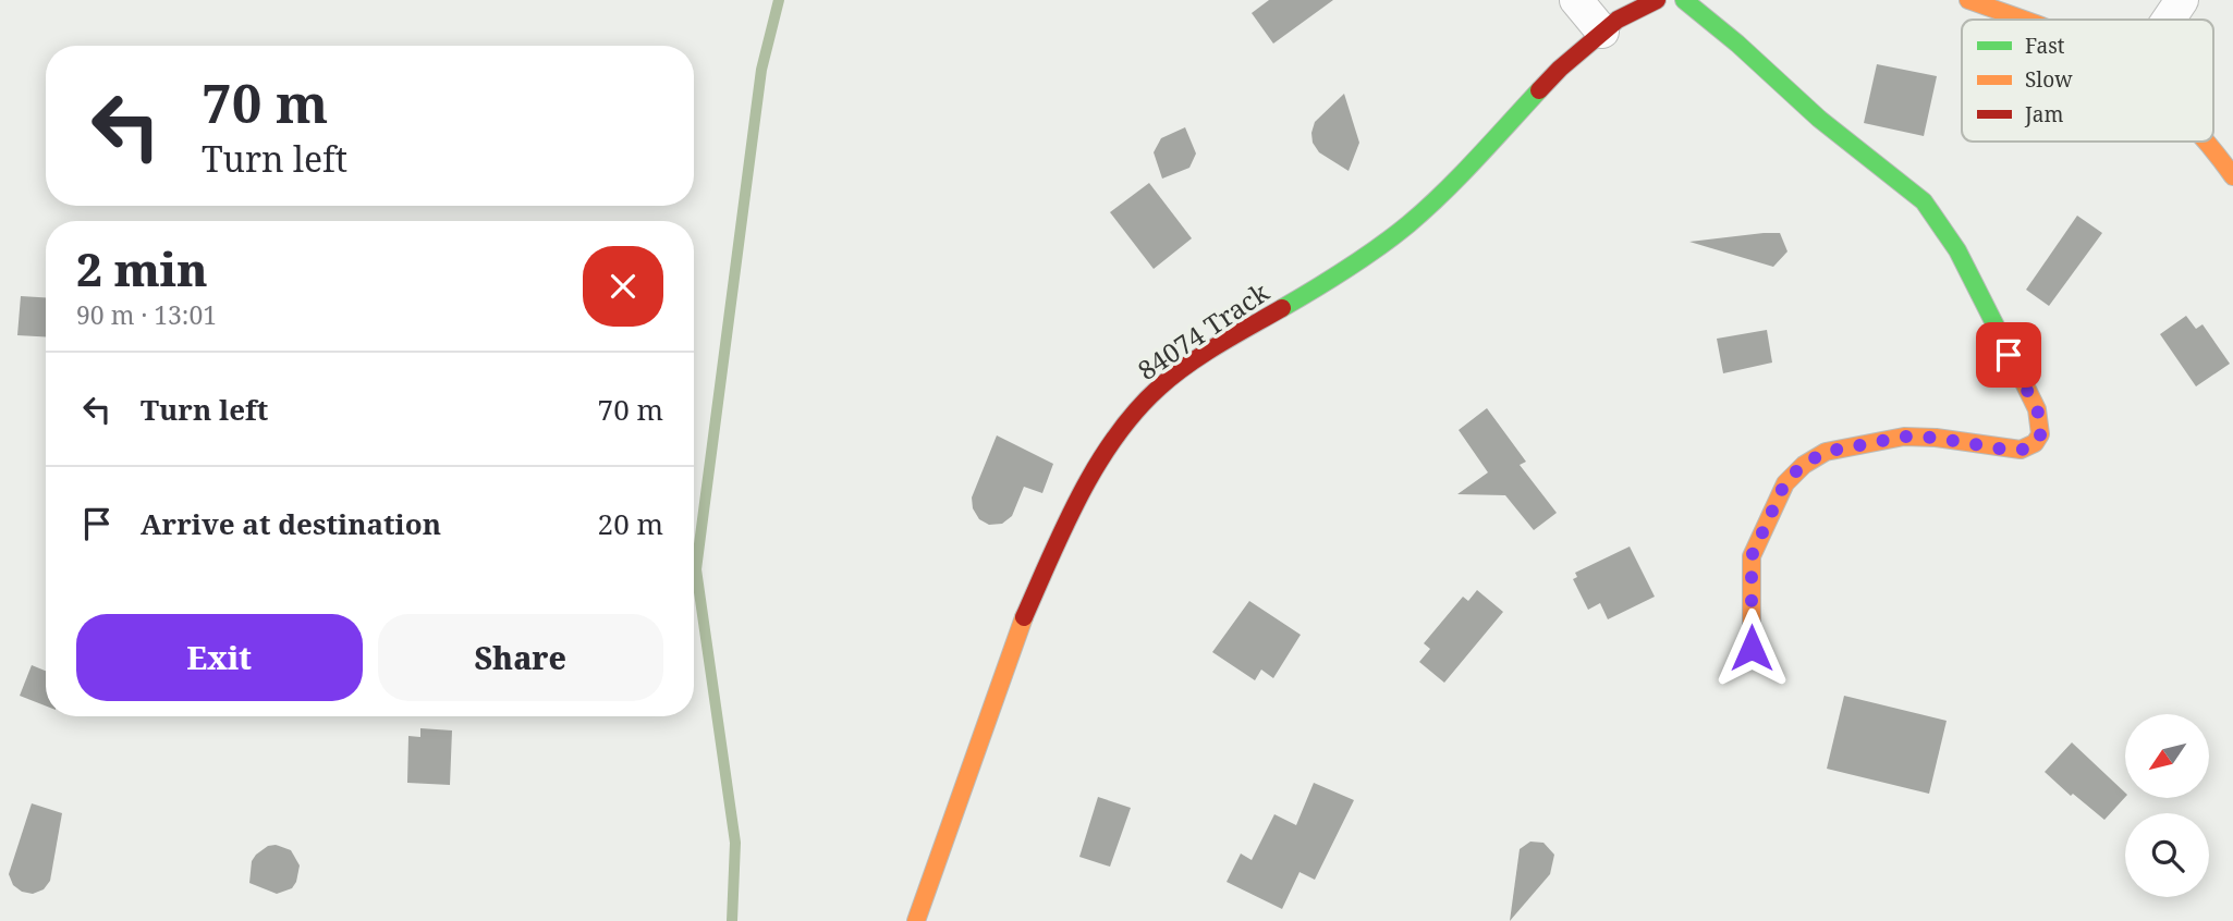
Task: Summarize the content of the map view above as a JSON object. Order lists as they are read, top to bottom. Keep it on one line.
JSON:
{"streets":{"street":["84074 Track"]},"legend":["Fast","Slow","Jam"],"north":"bottom left","page":{"turn":["70 m","Turn left"],"heading":["2 min","90 m · 13:01"],"list":[{"name":"Turn left","value":"70 m"},{"name":"Arrive at destination","value":"20 m"}],"buttons":["Exit","Share"]}}
